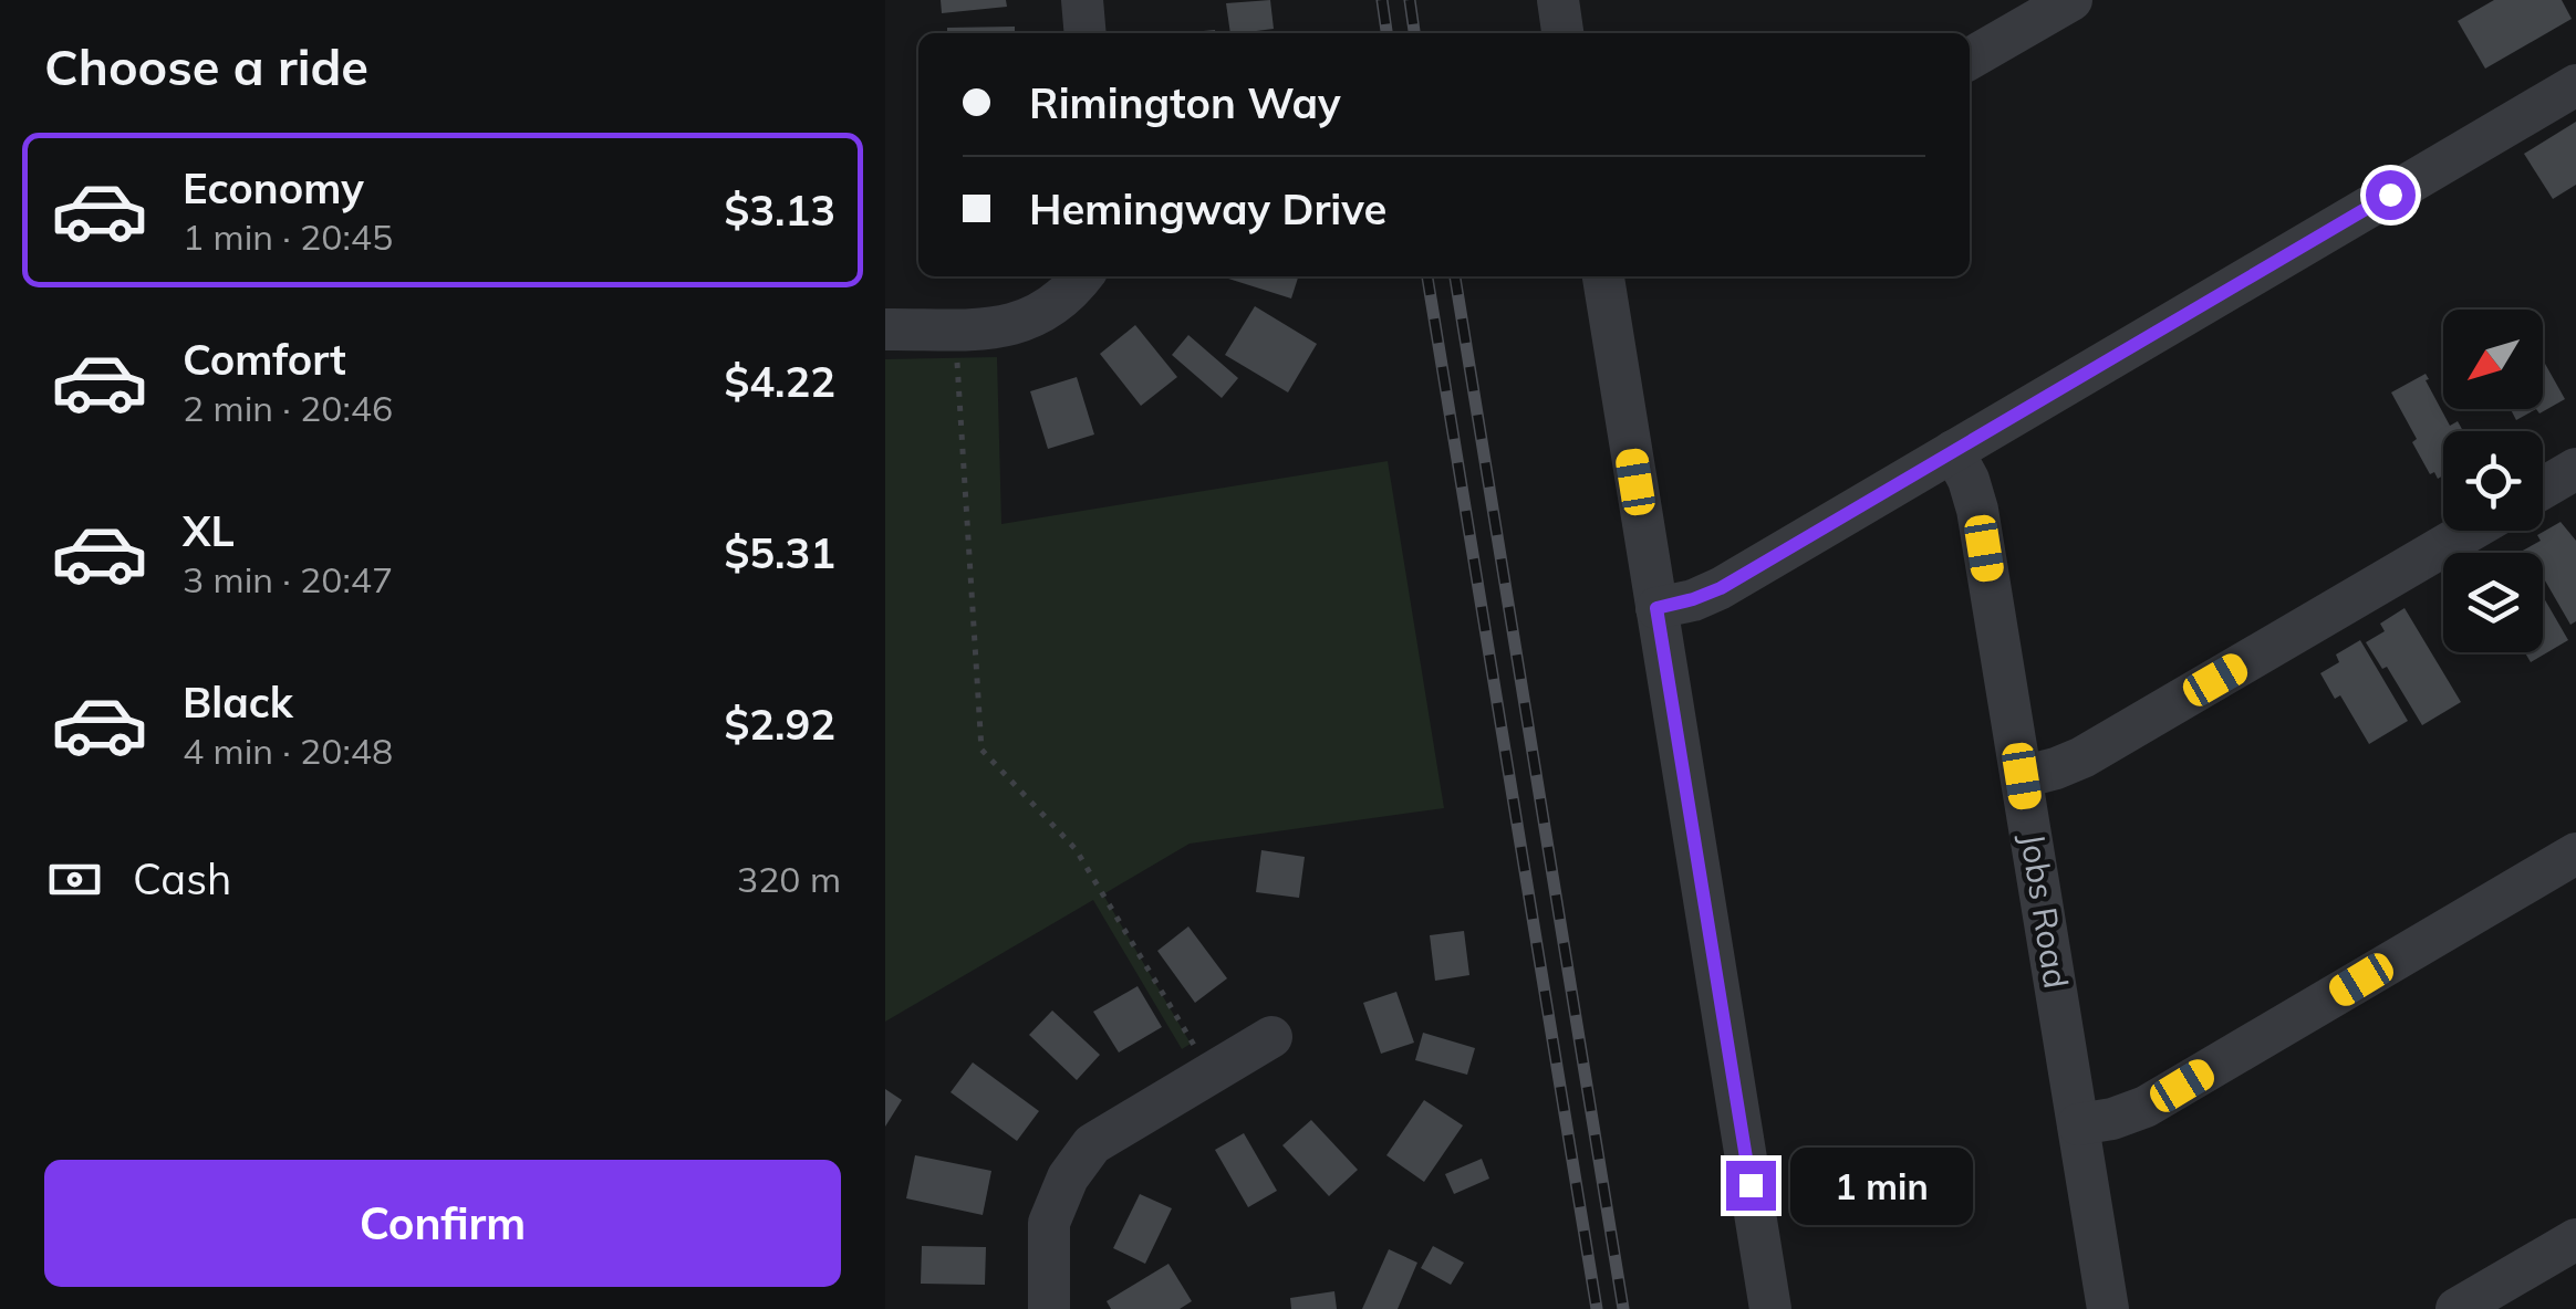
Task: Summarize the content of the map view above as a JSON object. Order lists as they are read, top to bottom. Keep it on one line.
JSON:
{"streets":{"street":["Jobs Road"]},"north":"bottom left","page":{"heading":"Choose a ride","banner":["Rimington Way","Hemingway Drive"],"list":[{"name":"Economy","note":"1 min · 20:45","value":"$3.13"},{"name":"Comfort","note":"2 min · 20:46","value":"$4.22"},{"name":"XL","note":"3 min · 20:47","value":"$5.31"},{"name":"Black","note":"4 min · 20:48","value":"$2.92"}],"pay":["Cash","320 m"],"buttons":"Confirm","bubble":"1 min"}}
